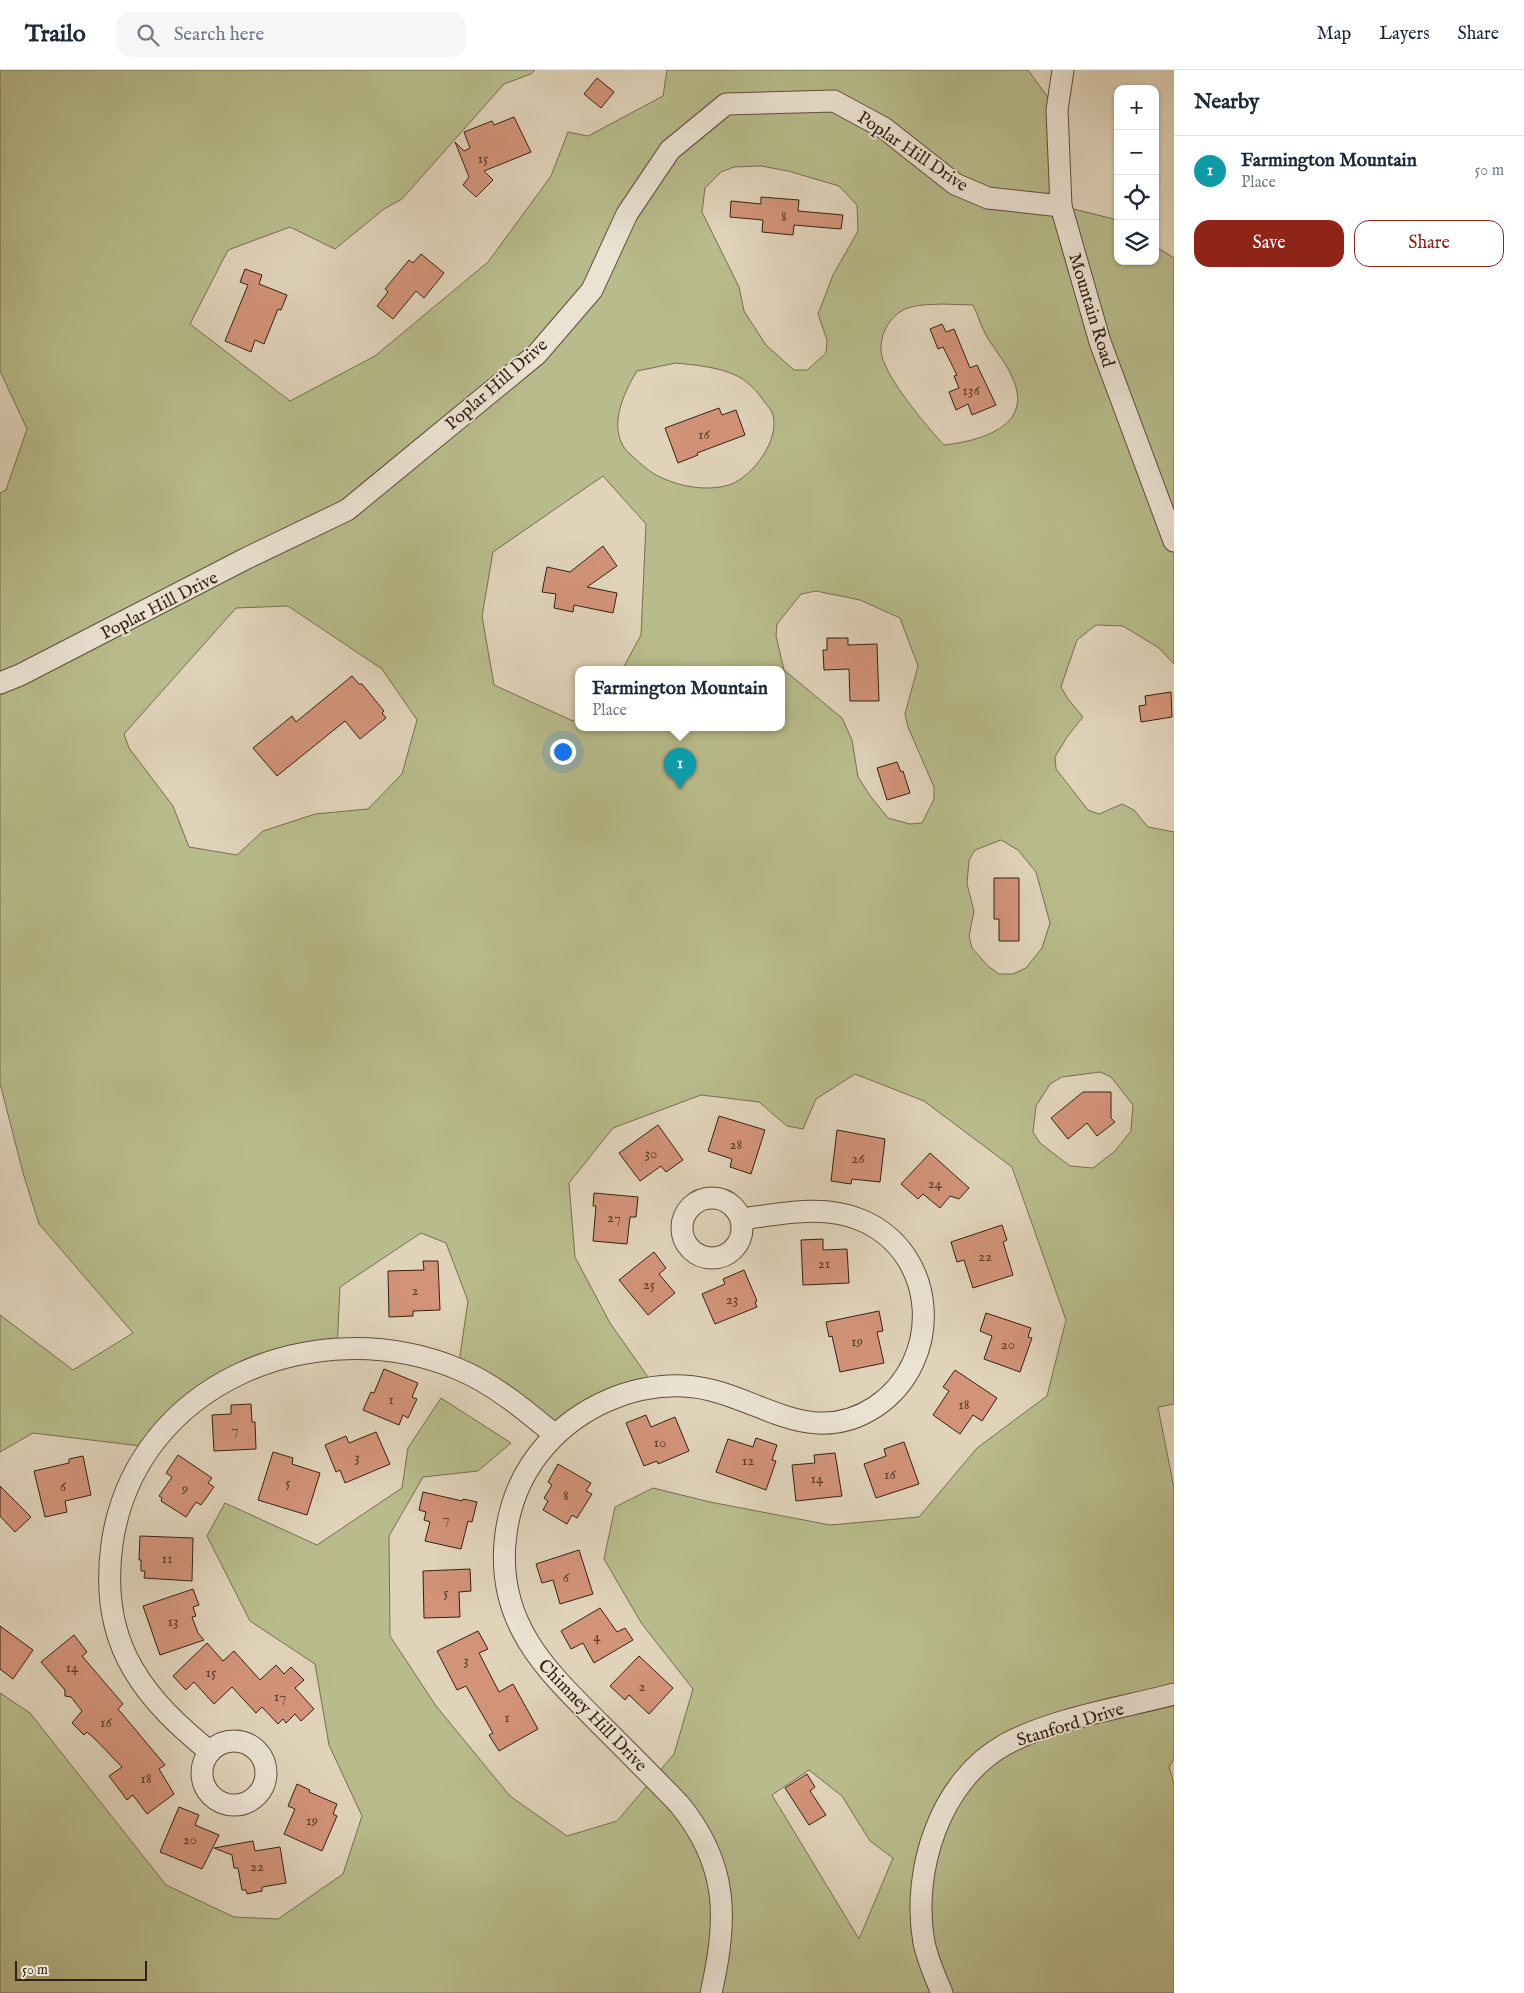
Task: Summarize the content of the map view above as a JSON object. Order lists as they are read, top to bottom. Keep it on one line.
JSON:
{"streets":{"street":["Poplar Hill Drive","Mountain Road","Chimney Hill Drive","Stanford Drive"]},"crossings":[["Poplar Hill Drive","Mountain Road"]],"house_numbers":["15","8","136","16","28","30","26","24","27","22","21","25","2","23","19","20","1","18","7","10","3","12","16","14","5","6","9","8","7","11","6","5","13","4","3","14","15","2","17","1","16","18","19","20","22"],"scale_bar":"50 m","page":{"header":"Trailo","search":"Search here","nav":["Map","Layers","Share"],"heading":"Nearby","map_buttons":["+","−"],"list":[{"mark":"1","name":"Farmington Mountain","note":"Place","value":"50 m"}],"buttons":["Save","Share"],"popup":["Farmington Mountain","Place"],"pins":"1","scale":"50 m"}}
